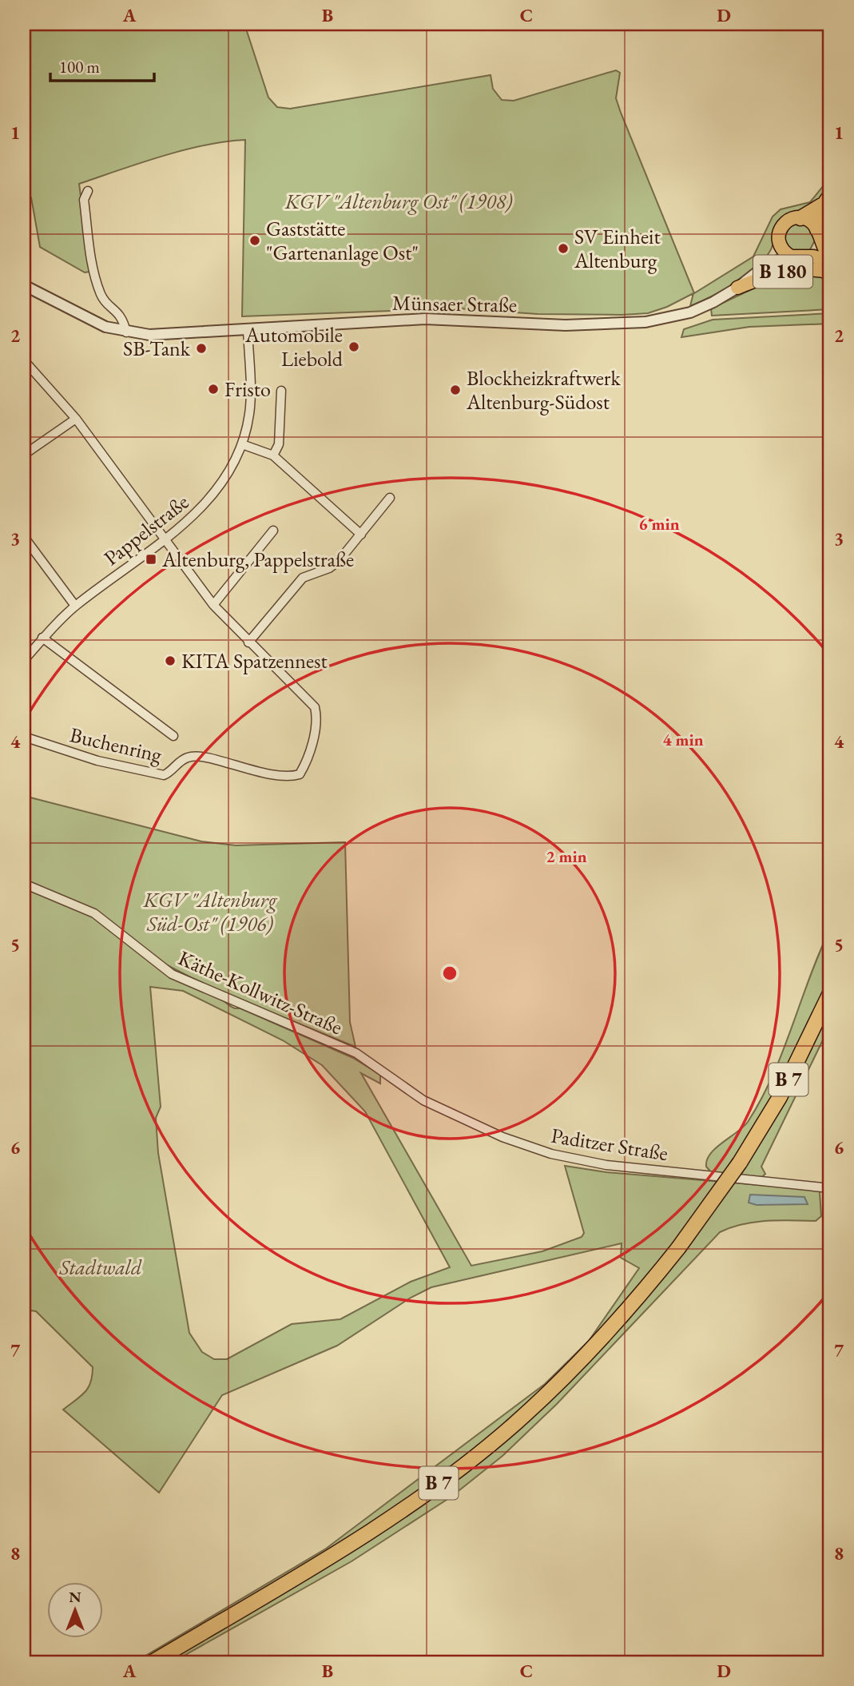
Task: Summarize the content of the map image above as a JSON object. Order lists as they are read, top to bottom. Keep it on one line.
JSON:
{"streets":{"highway":["B 180","B 7"],"street":["Münsaer Straße","Pappelstraße","Buchenring","Käthe-Kollwitz-Straße","Paditzer Straße"]},"crossings":[["B 180","Münsaer Straße"],["Münsaer Straße","Pappelstraße"],["Pappelstraße","Buchenring"],["Käthe-Kollwitz-Straße","Paditzer Straße"]],"parks":["KGV \"Altenburg Ost\" (1908)","KGV \"Altenburg Süd-Ost\" (1906)","Stadtwald"],"places":{"other":["Gaststätte \"Gartenanlage Ost\"","SV Einheit Altenburg","Automobile Liebold","SB-Tank","Fristo","Blockheizkraftwerk Altenburg-Südost","KITA Spatzennest"],"transit":["Altenburg, Pappelstraße"]},"scale_bar":"100 m","north":"top","grid":{"columns":["A","B","C","D"],"rows":["1","2","3","4","5","6","7","8"]},"rings":["6 min","4 min","2 min"]}
